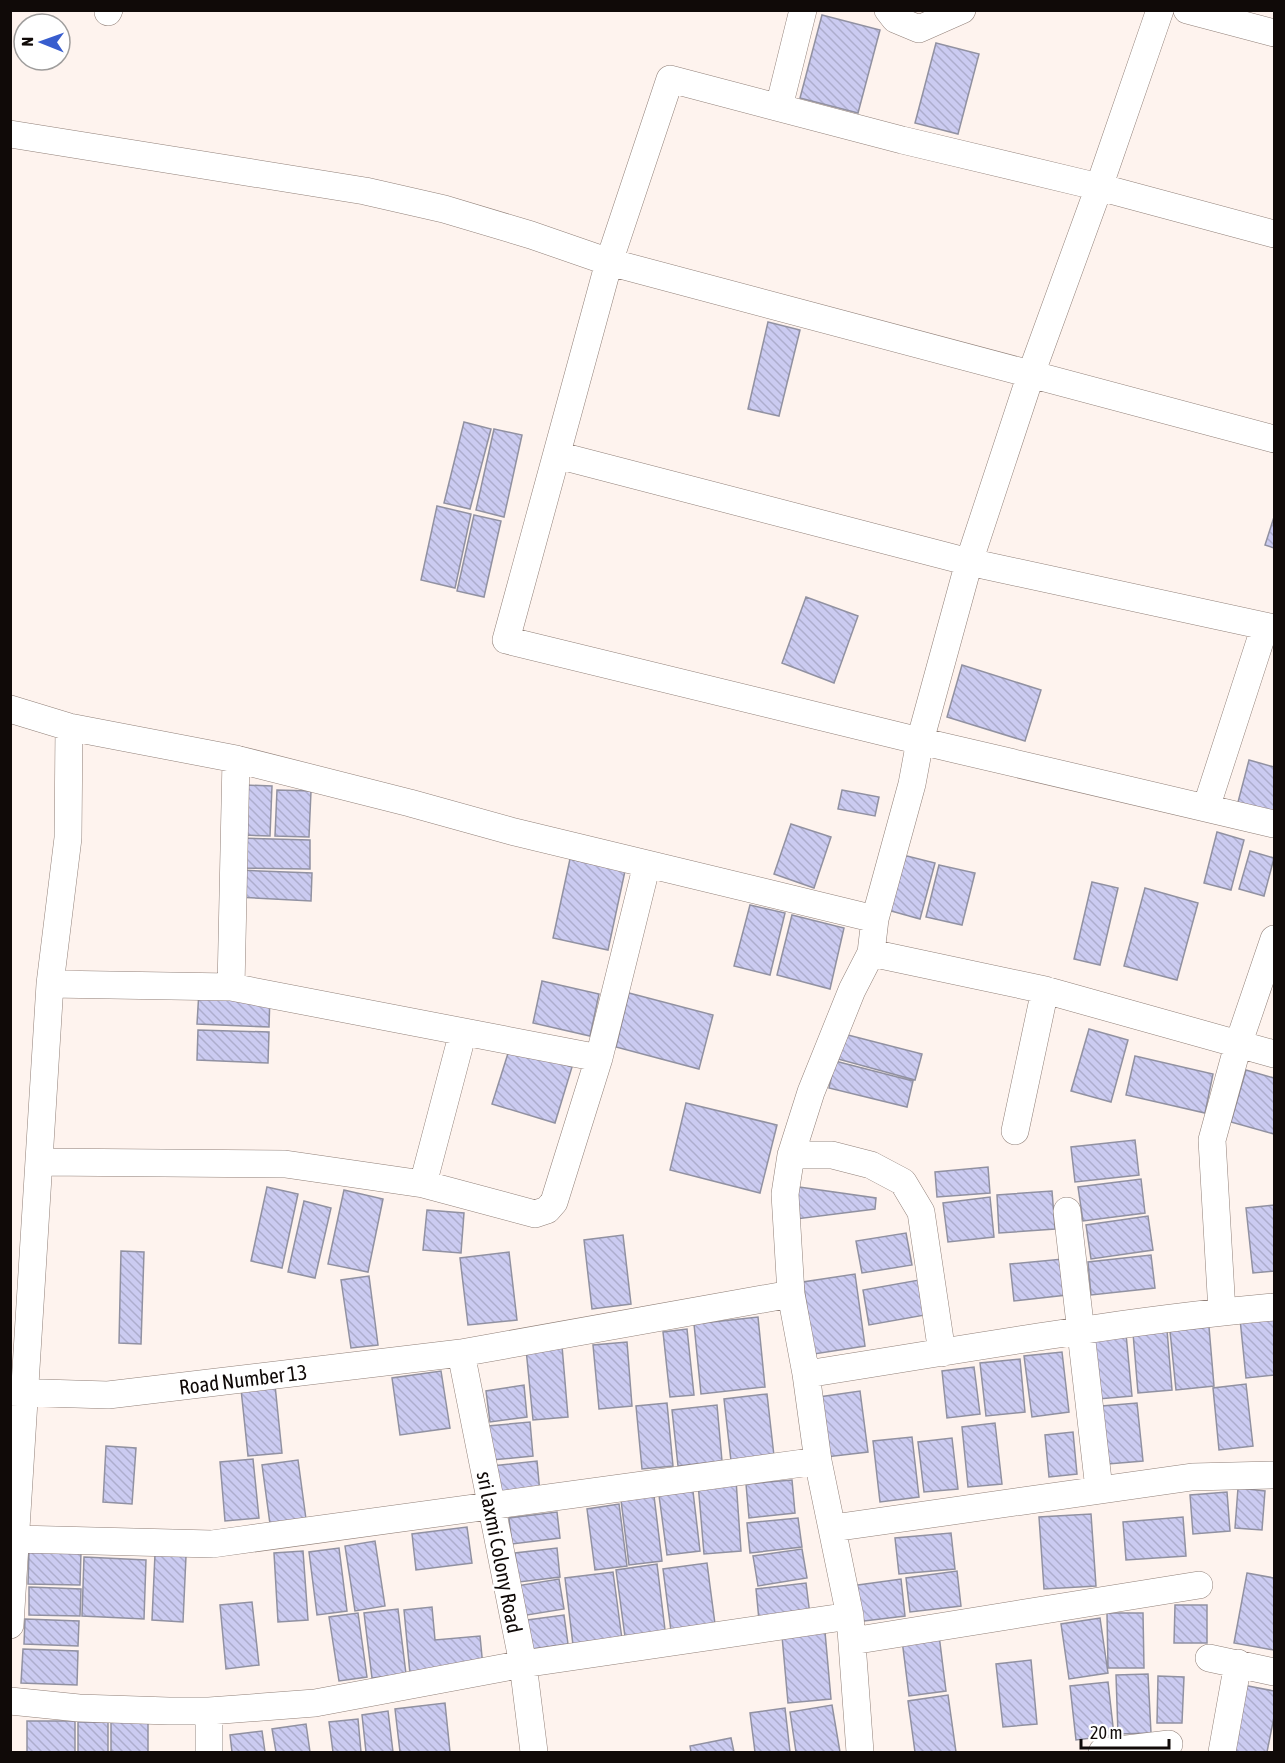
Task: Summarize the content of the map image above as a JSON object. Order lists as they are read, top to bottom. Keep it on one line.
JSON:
{"streets":{"street":["Road Number 13","sri laxmi Colony Road"]},"crossings":[["Road Number 13","sri laxmi Colony Road"]],"scale_bar":"20 m","north":"left"}
